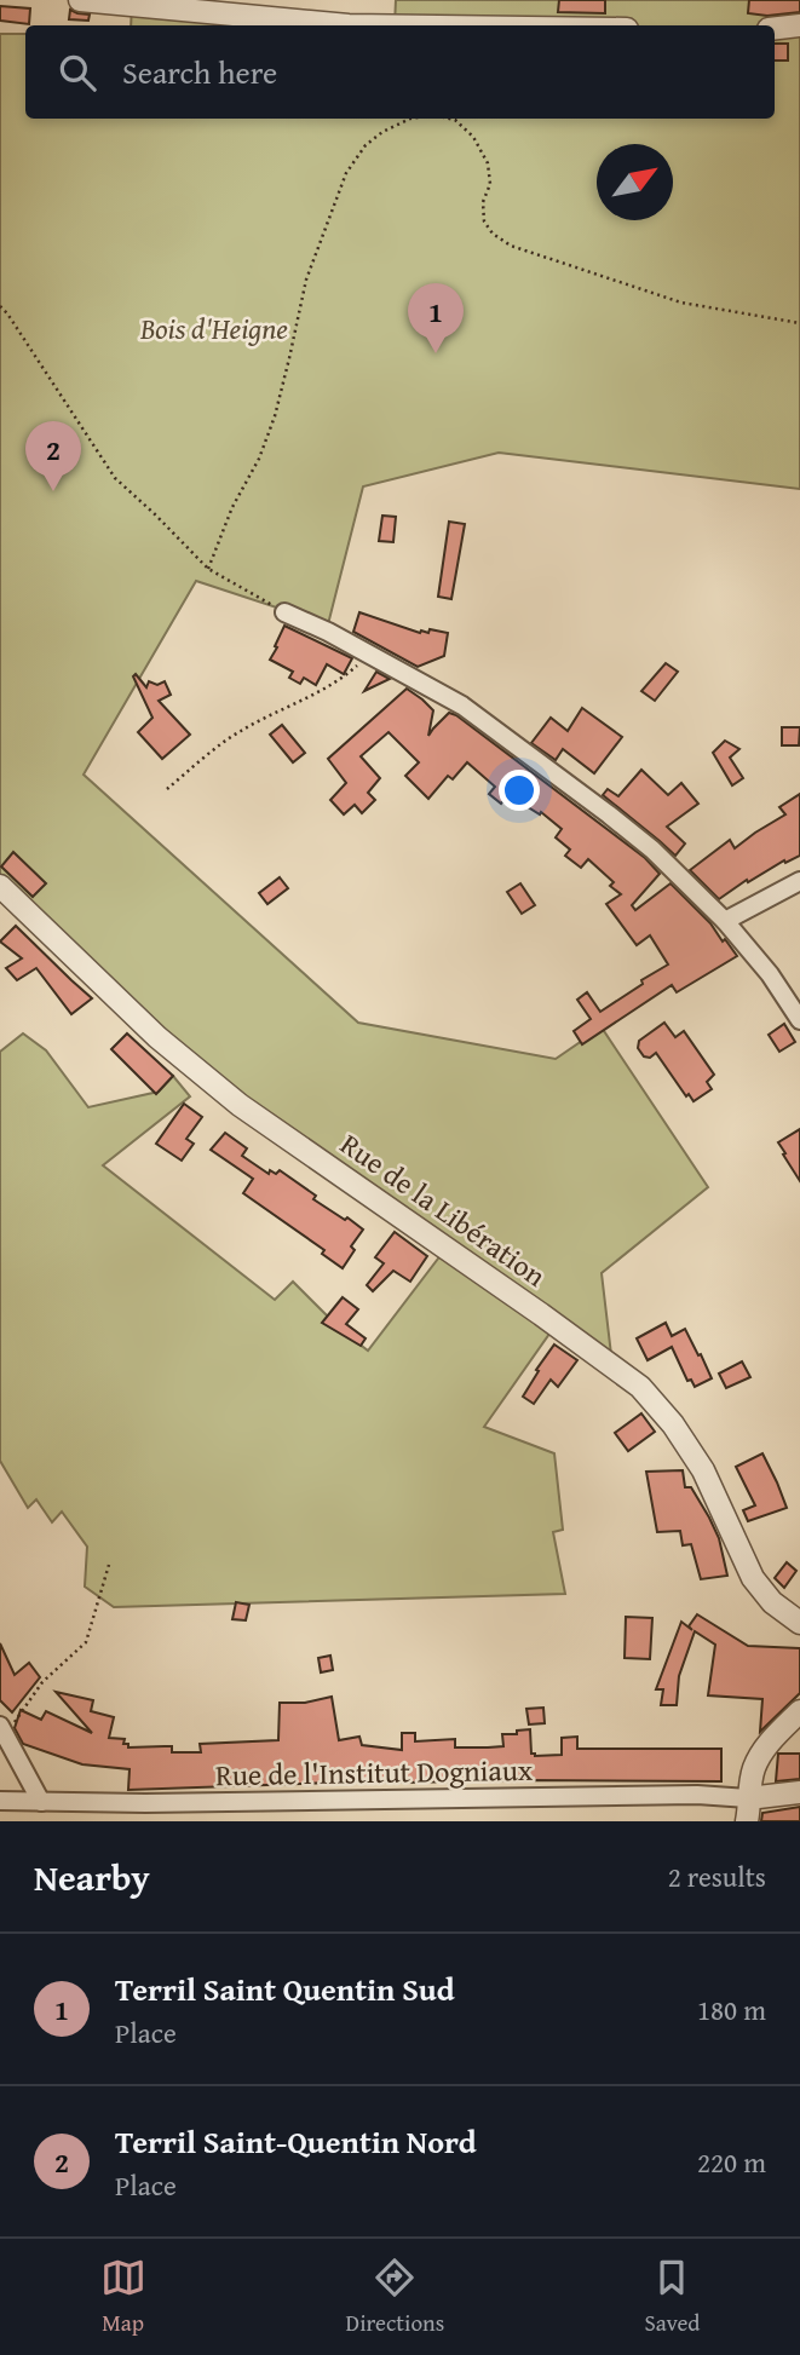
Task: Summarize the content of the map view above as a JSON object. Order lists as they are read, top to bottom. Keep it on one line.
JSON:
{"streets":{"street":["Rue de la Libération","Rue de l'Institut Dogniaux"]},"parks":["Bois d'Heigne"],"north":"top right","page":{"search":"Search here","pins":["1","2"],"heading":["Nearby","2 results"],"list":[{"mark":"1","name":"Terril Saint Quentin Sud","note":"Place","value":"180 m"},{"mark":"2","name":"Terril Saint-Quentin Nord","note":"Place","value":"220 m"}],"nav":["Map","Directions","Saved"]}}
